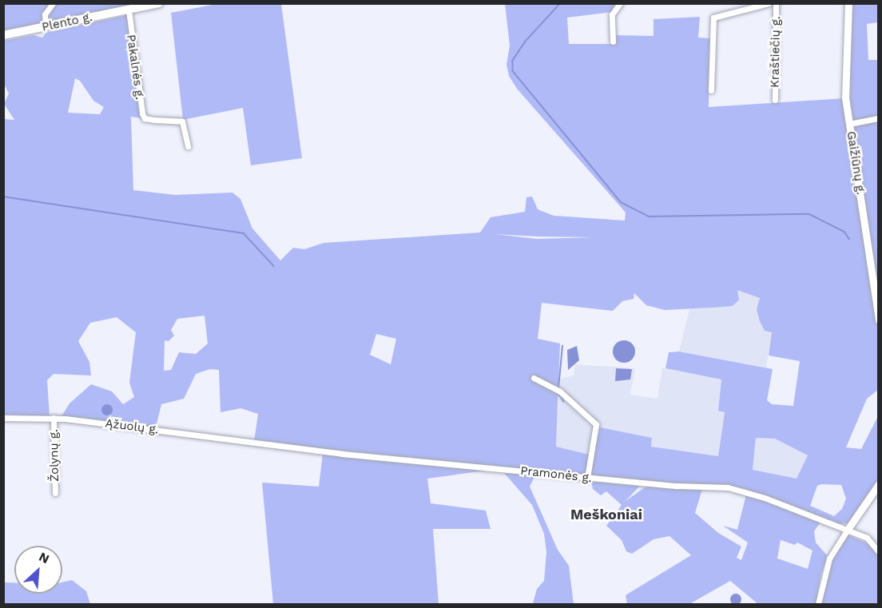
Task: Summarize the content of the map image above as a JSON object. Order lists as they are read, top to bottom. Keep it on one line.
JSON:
{"streets":{"highway":["Plento g."],"main road":["Gaižiūnų g."],"street":["Kraštiečių g.","Pakalnės g.","Ąžuolų g.","Žolynų g.","Pramonės g."]},"crossings":[["Plento g.","Pakalnės g."],["Ąžuolų g.","Žolynų g."],["Ąžuolų g.","Pramonės g."]],"districts":["Meškoniai"],"north":"top right"}
